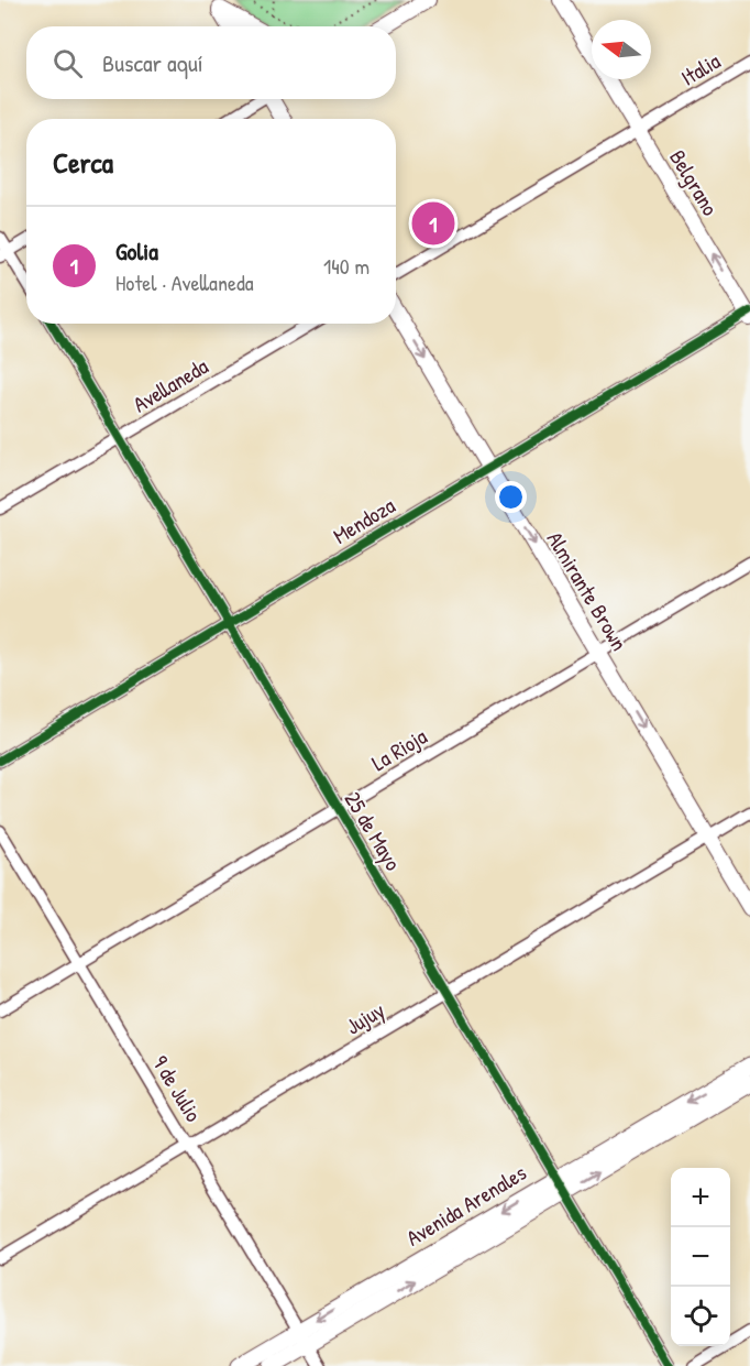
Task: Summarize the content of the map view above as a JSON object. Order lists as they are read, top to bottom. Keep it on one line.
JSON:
{"streets":{"main road":["Avenida Arenales"],"street":["Italia","Belgrano","Avellaneda","Mendoza","Almirante Brown","La Rioja","25 de Mayo","Jujuy","9 de Julio"]},"crossings":[["Italia","Belgrano"],["Belgrano","Mendoza"],["Avellaneda","25 de Mayo"],["Mendoza","Almirante Brown"],["Mendoza","25 de Mayo"],["Almirante Brown","La Rioja"],["Almirante Brown","Jujuy"],["La Rioja","25 de Mayo"],["La Rioja","9 de Julio"],["25 de Mayo","Jujuy"],["25 de Mayo","Avenida Arenales"],["Jujuy","9 de Julio"],["9 de Julio","Avenida Arenales"]],"one_way":["Belgrano","Almirante Brown"],"north":"left","page":{"search":"Buscar aquí","heading":"Cerca","pins":"1","list":[{"mark":"1","name":"Golia","note":"Hotel · Avellaneda","value":"140 m"}],"map_buttons":["+","−"]}}
